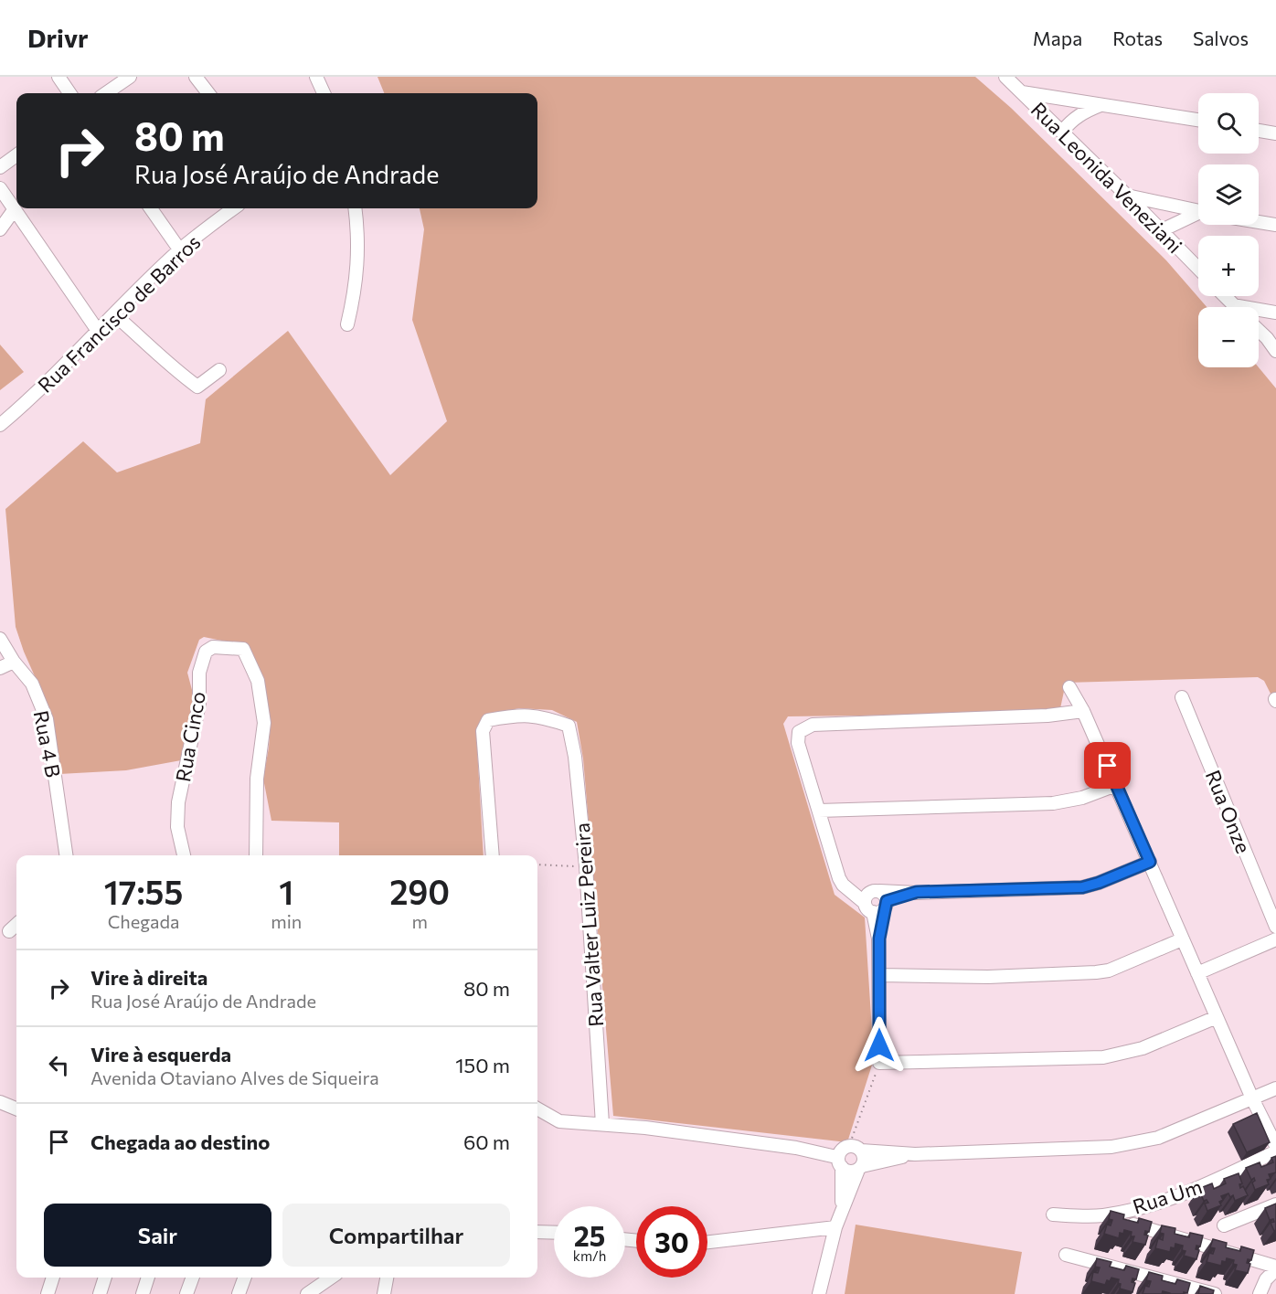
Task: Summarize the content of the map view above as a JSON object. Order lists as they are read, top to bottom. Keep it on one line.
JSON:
{"streets":{"street":["Rua Leonida Veneziani","Rua Francisco de Barros","Rua Cinco","Rua 4 B","Rua Onze","Rua Valter Luiz Pereira","Rua Um"]},"page":{"header":"Drivr","nav":["Mapa","Rotas","Salvos"],"map_buttons":["+","−"],"turn":["80 m","Rua José Araújo de Andrade"],"eta":["17:55","Chegada","1","min","290","m"],"list":[{"name":"Vire à direita","note":"Rua José Araújo de Andrade","value":"80 m"},{"name":"Vire à esquerda","note":"Avenida Otaviano Alves de Siqueira","value":"150 m"},{"name":"Chegada ao destino","value":"60 m"}],"buttons":["Sair","Compartilhar"],"speed":"25 km/h","limit":"30"}}
